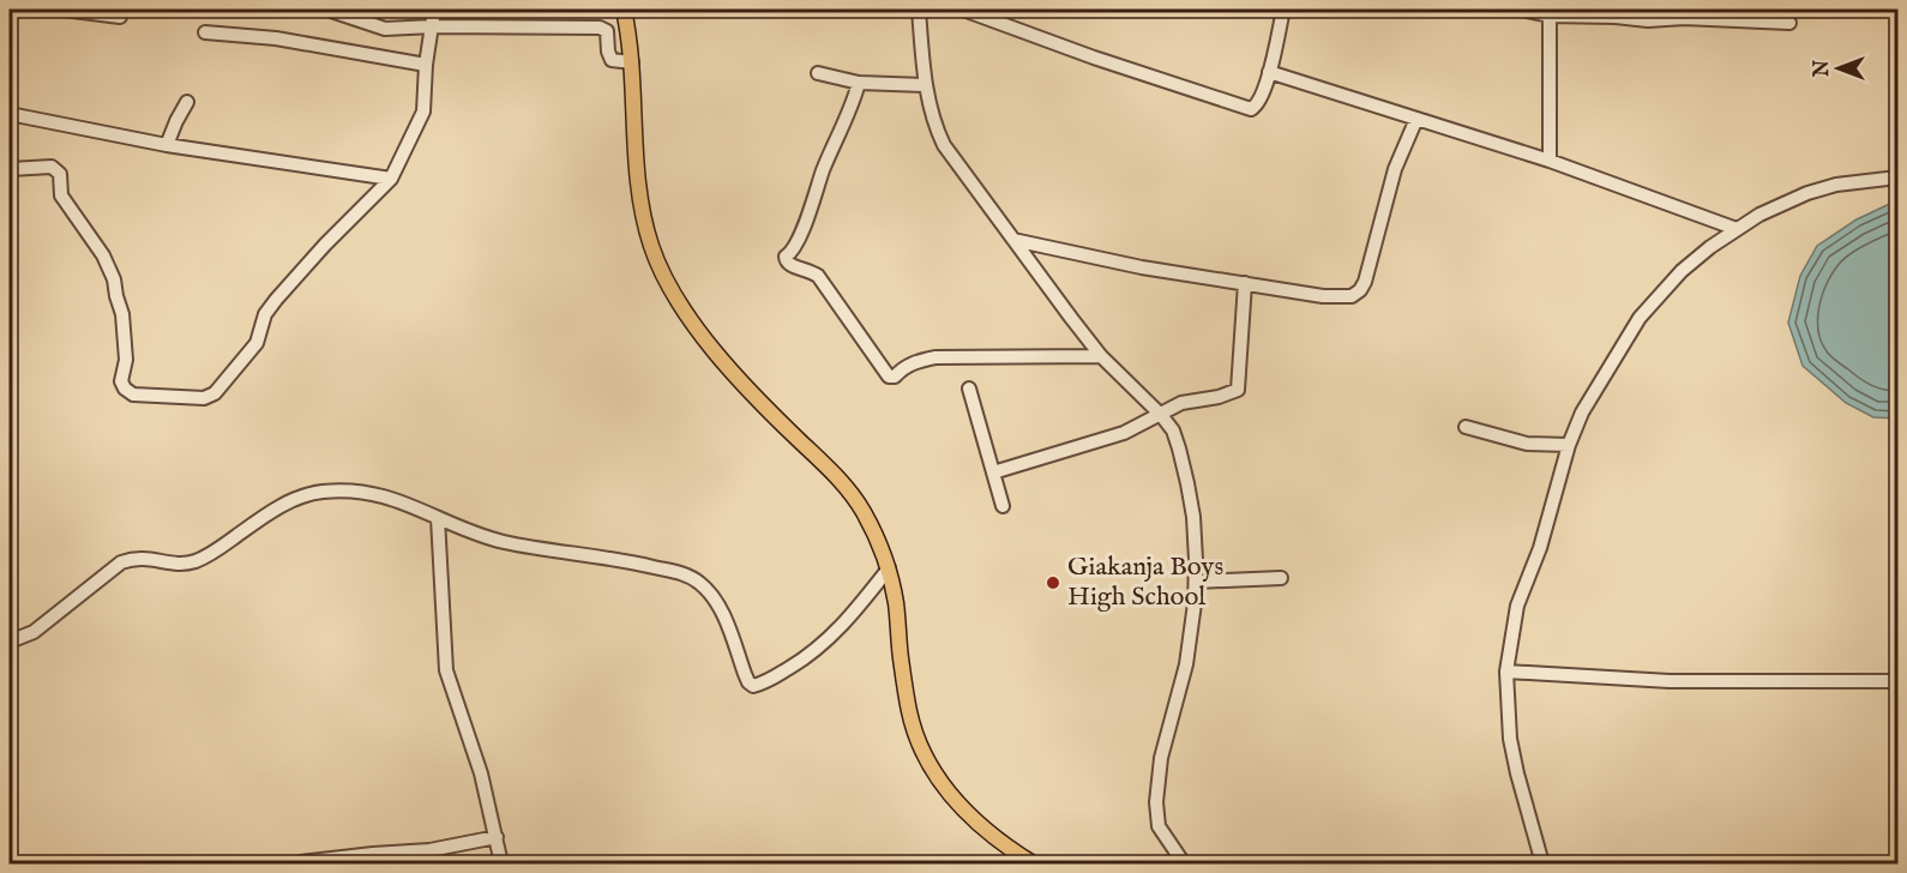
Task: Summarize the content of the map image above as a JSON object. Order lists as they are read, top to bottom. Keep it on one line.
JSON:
{"places":["Giakanja Boys High School"],"north":"left"}
